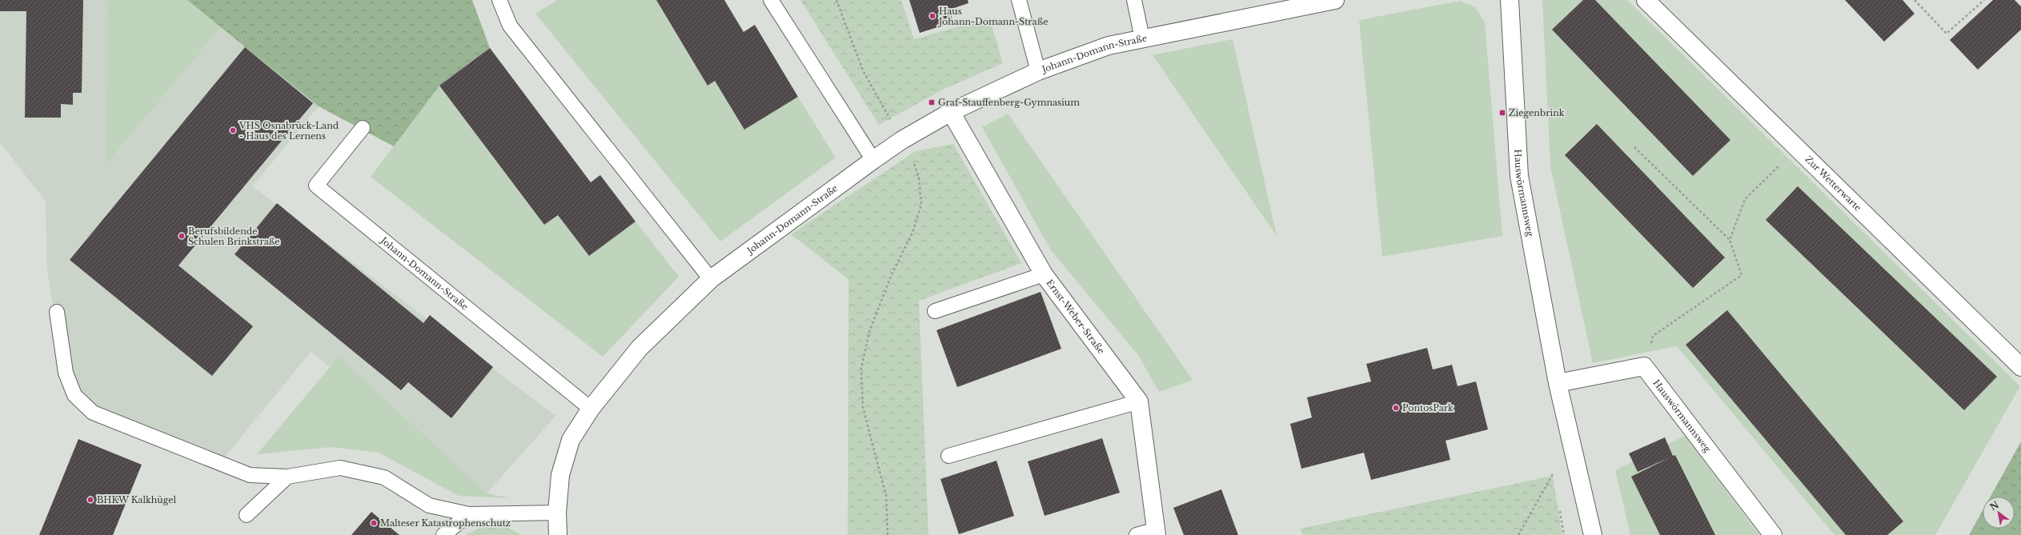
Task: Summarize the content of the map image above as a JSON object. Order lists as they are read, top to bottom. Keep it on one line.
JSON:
{"streets":{"street":["Johann-Domann-Straße","Zur Wetterwarte","Hauswörmannsweg","Ernst-Weber-Straße"]},"crossings":[["Johann-Domann-Straße","Ernst-Weber-Straße"]],"places":{"other":["Haus Johann-Domann-Straße","VHS Osnabrück-Land - Haus des Lernens","Berufsbildende Schulen Brinkstraße","PontosPark","BHKW Kalkhügel","Malteser Katastrophenschutz"],"transit":["Graf-Stauffenberg-Gymnasium","Ziegenbrink"]},"north":"top left"}
